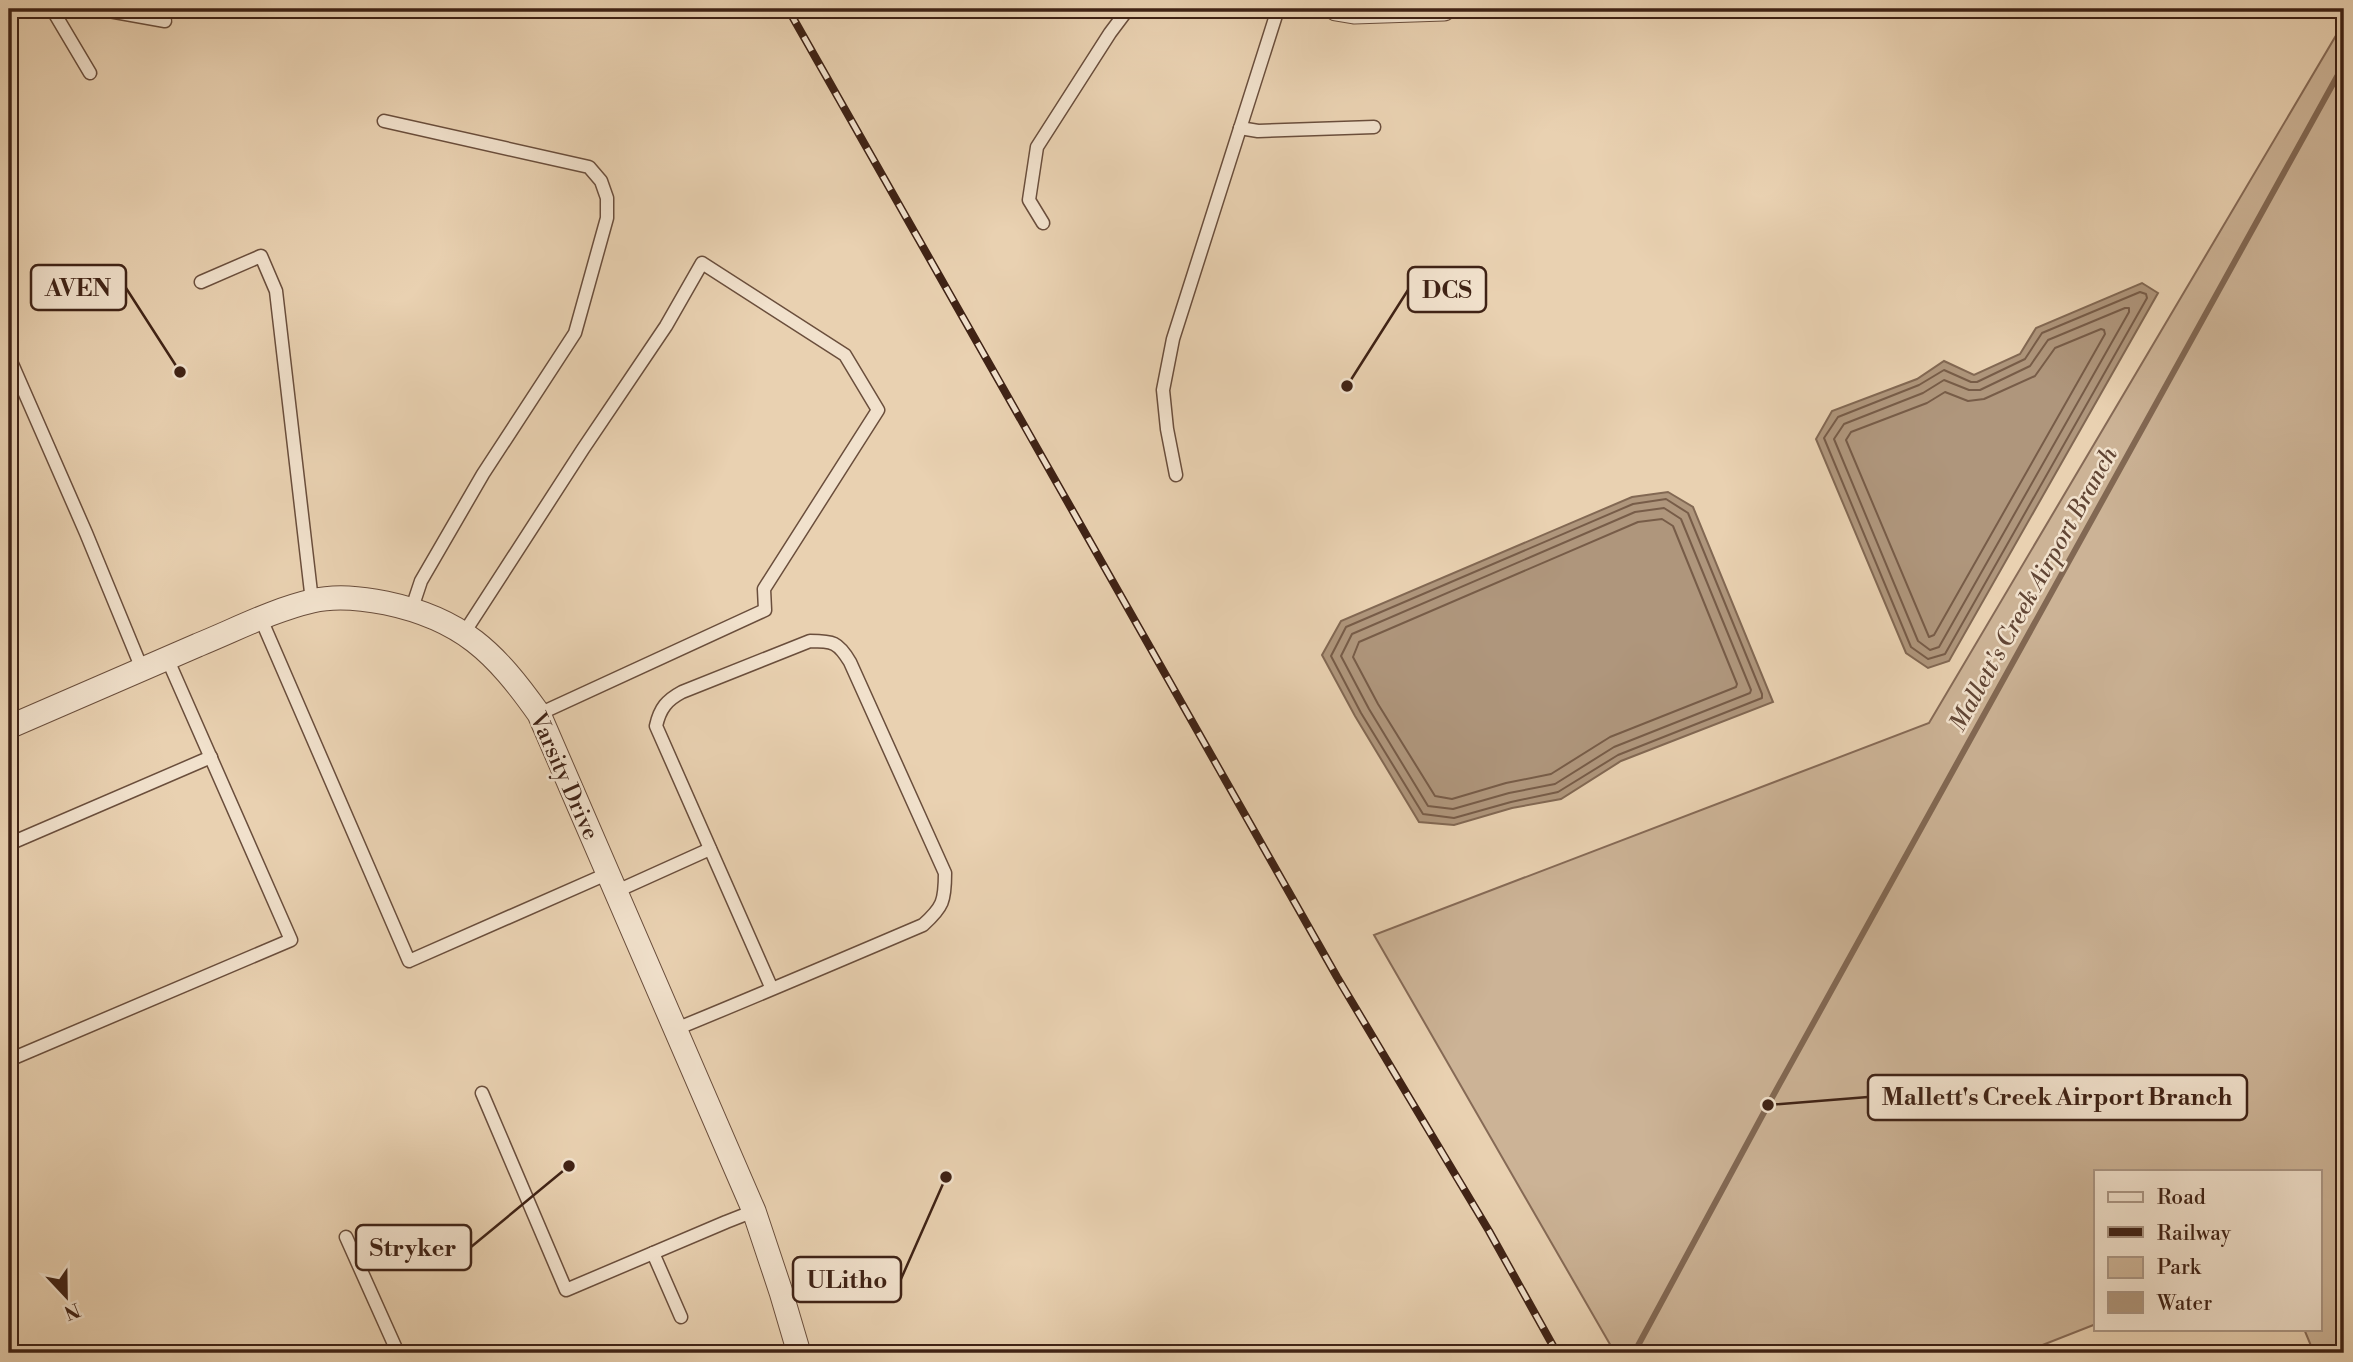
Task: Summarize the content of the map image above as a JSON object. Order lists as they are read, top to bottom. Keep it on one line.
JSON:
{"streets":{"street":["Varsity Drive"]},"water":["Mallett's Creek Airport Branch"],"places":["AVEN","DCS","Mallett's Creek Airport Branch","Stryker","ULitho"],"legend":["Road","Railway","Park","Water"],"north":"bottom"}
